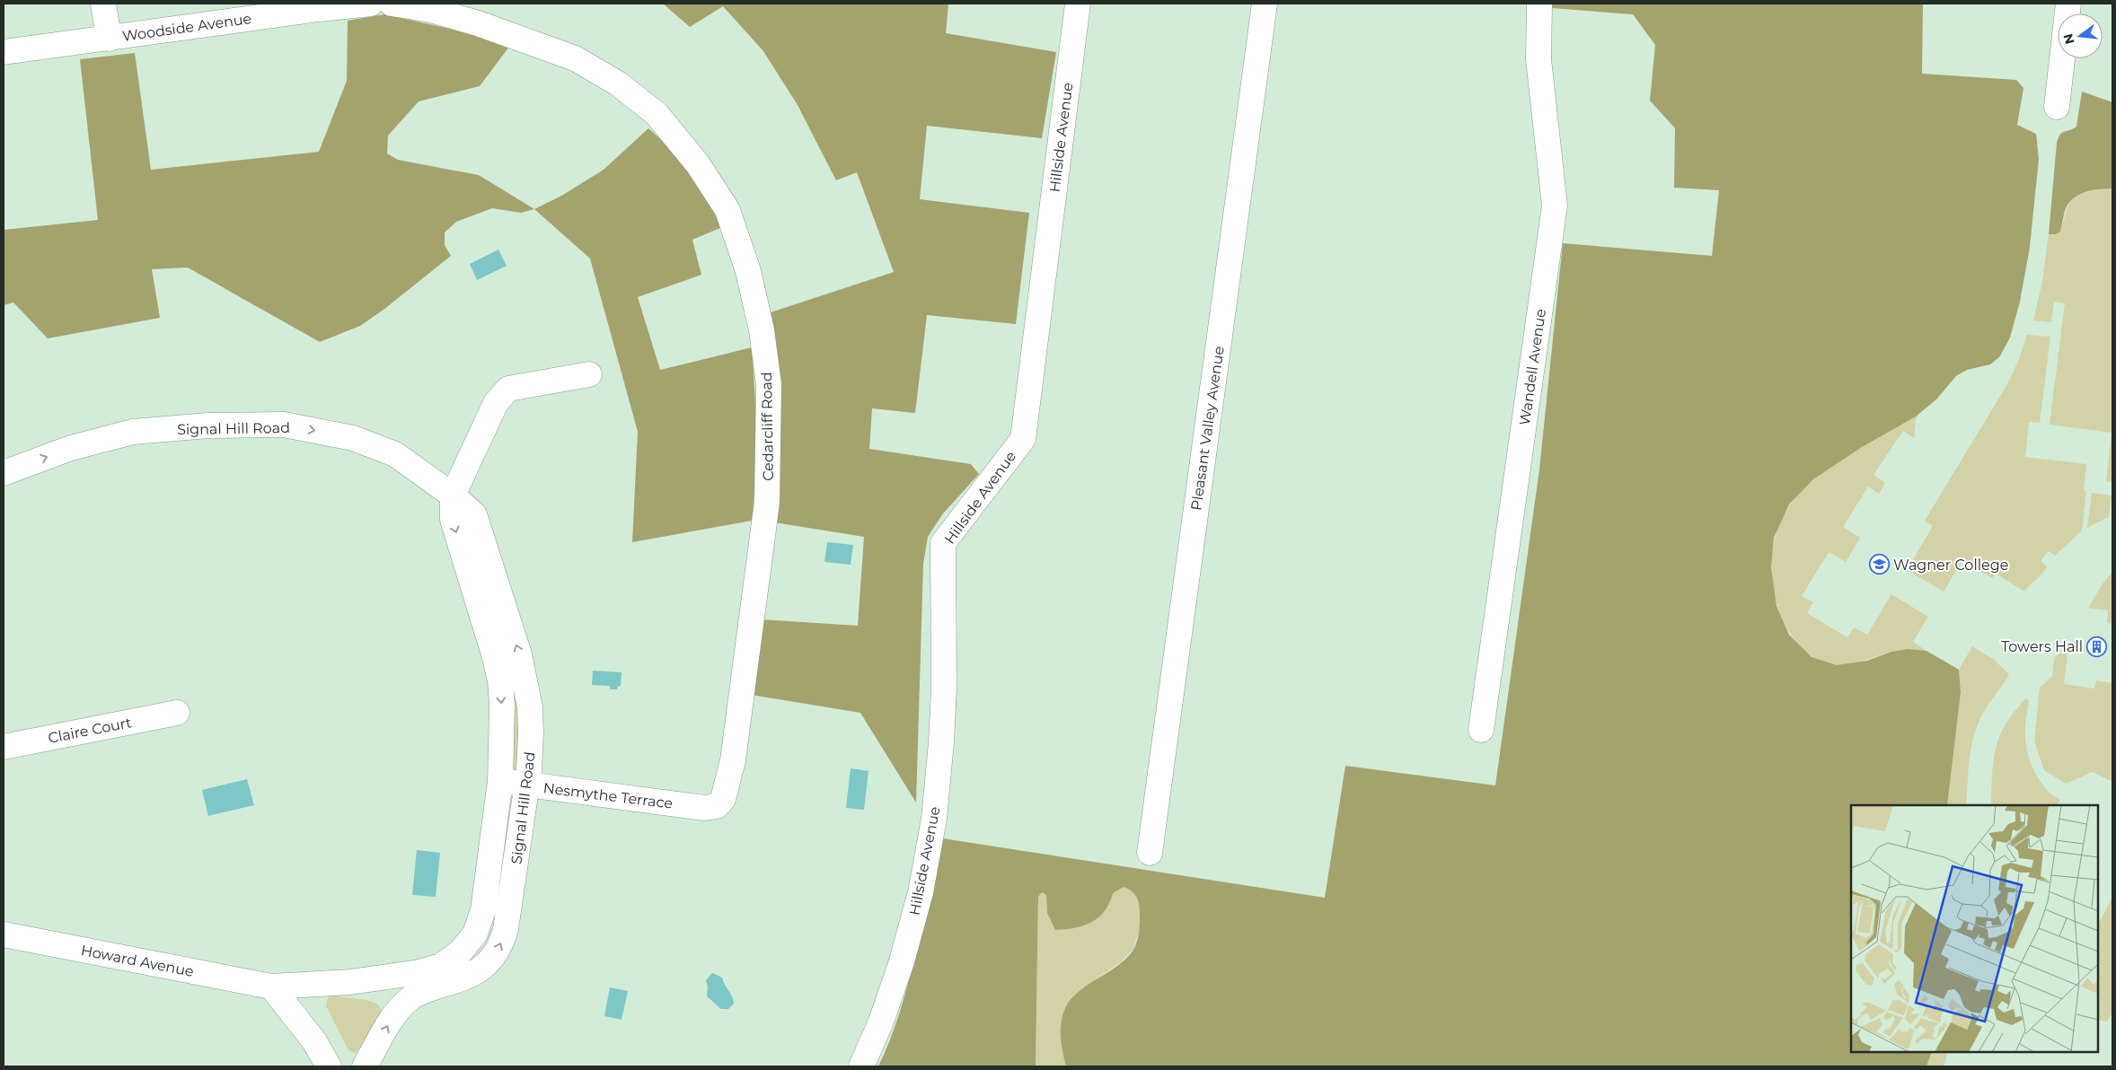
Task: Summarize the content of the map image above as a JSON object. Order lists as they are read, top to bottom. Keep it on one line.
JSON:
{"streets":{"street":["Woodside Avenue","Hillside Avenue","Wandell Avenue","Cedarcliff Road","Signal Hill Road","Pleasant Valley Avenue","Claire Court","Nesmythe Terrace","Howard Avenue"]},"crossings":[["Cedarcliff Road","Nesmythe Terrace"],["Signal Hill Road","Nesmythe Terrace"],["Signal Hill Road","Howard Avenue"]],"places":{"school or university":["Wagner College"],"building":["Towers Hall"]},"north":"left"}
